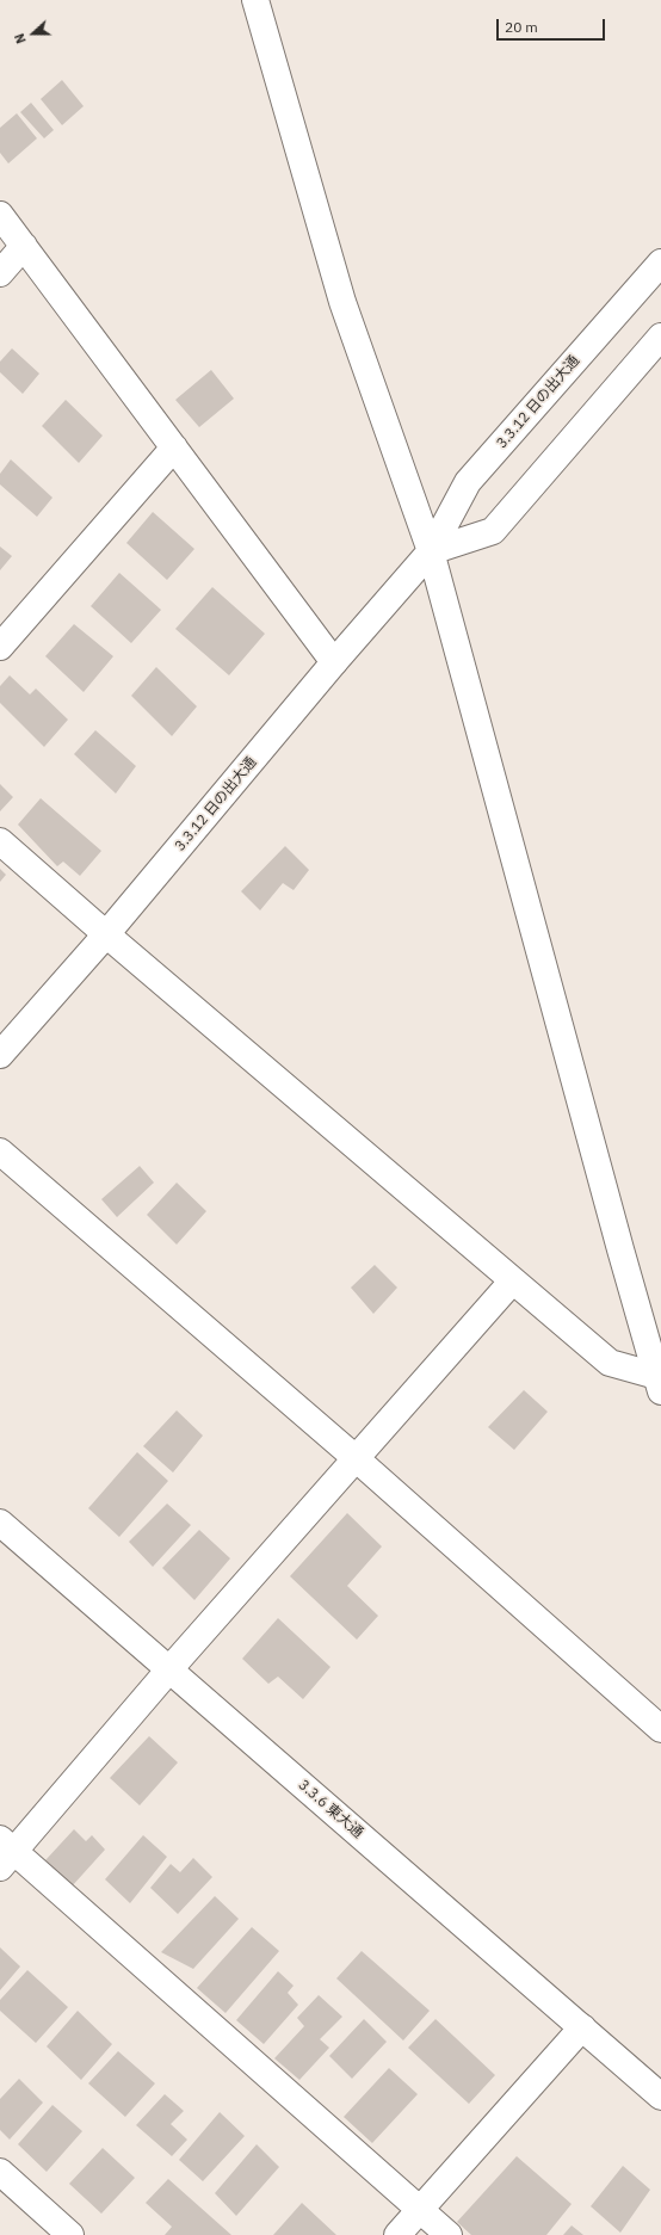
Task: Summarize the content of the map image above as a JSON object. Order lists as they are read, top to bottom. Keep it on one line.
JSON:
{"streets":{"street":["3.3.12 日の出大通","3.3.6 東大通"]},"scale_bar":"20 m","north":"left"}
